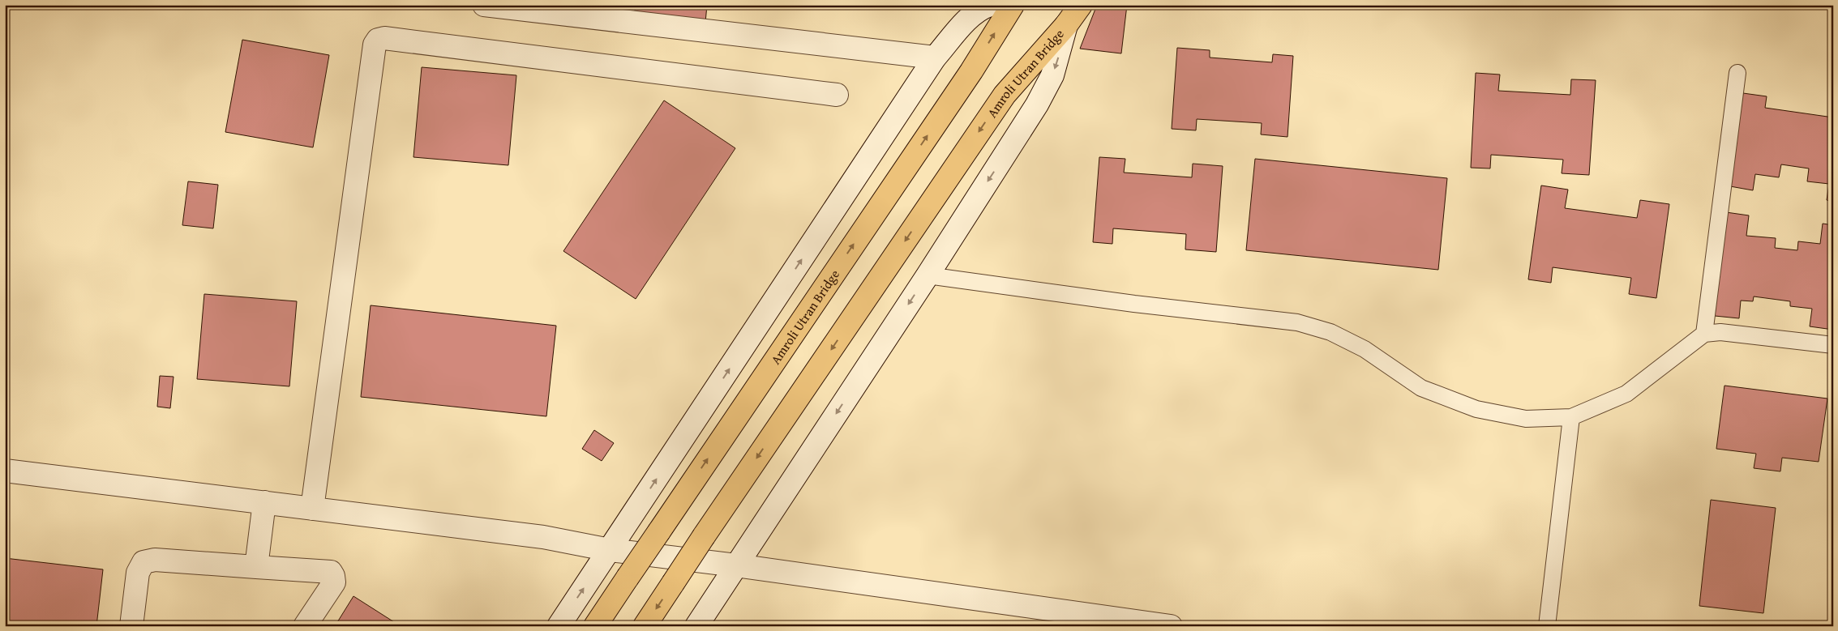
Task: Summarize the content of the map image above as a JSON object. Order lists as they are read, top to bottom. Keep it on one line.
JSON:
{"streets":{"main road":["Amroli Utran Bridge"]}}
